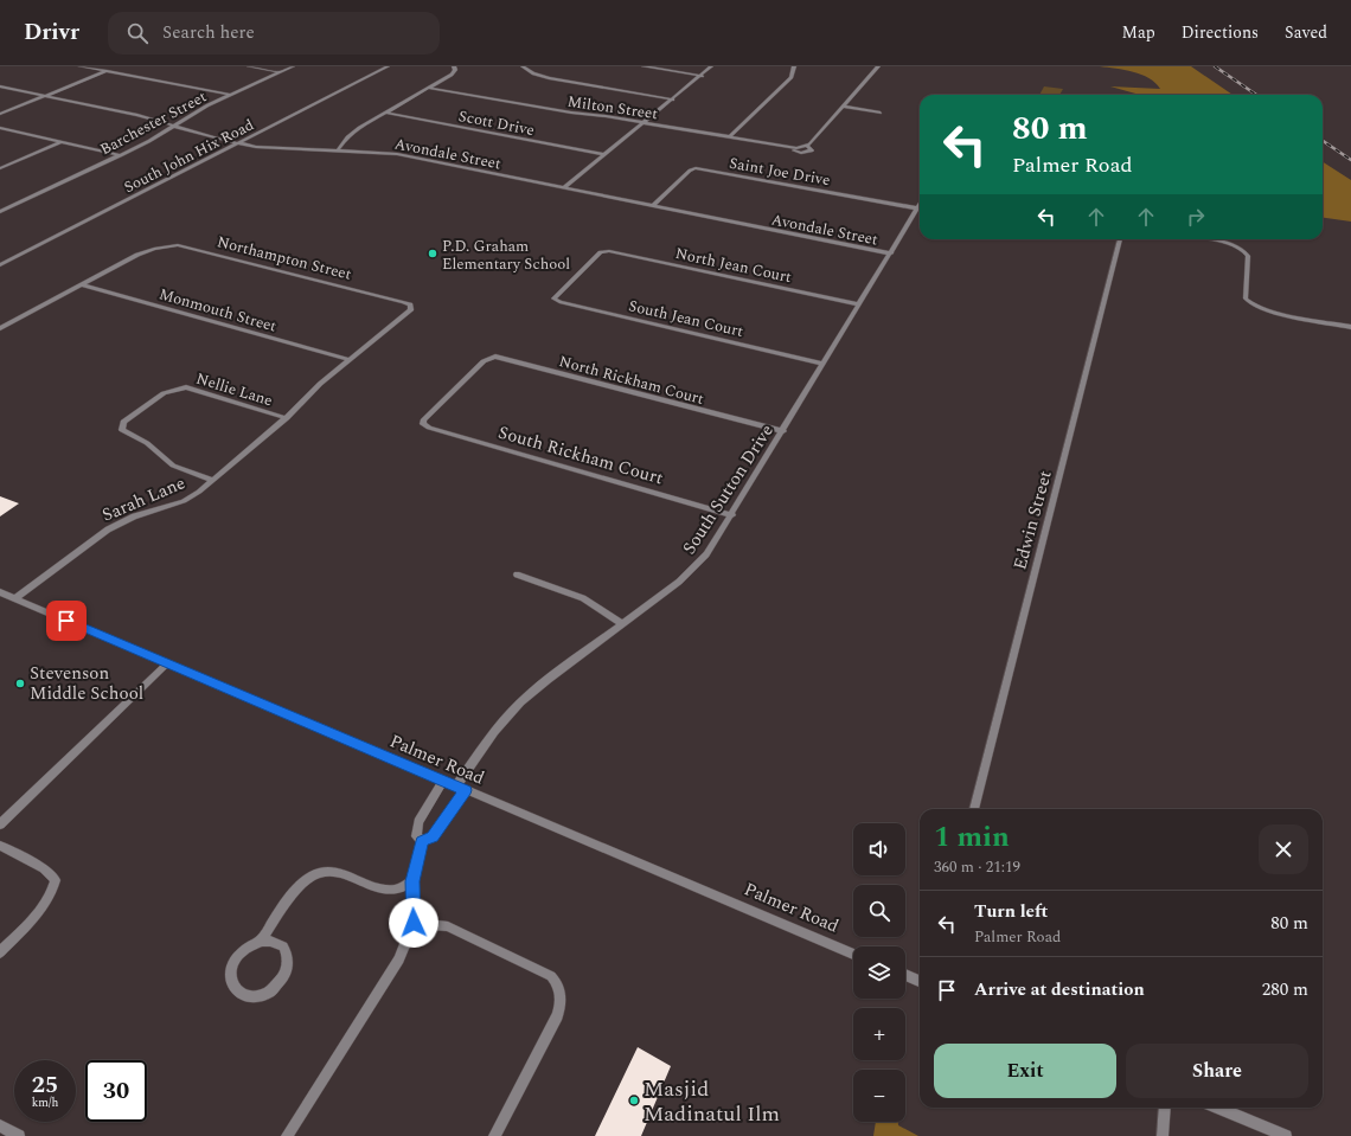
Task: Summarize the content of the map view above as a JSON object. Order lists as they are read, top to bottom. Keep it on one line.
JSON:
{"streets":{"street":["Milton Street","Barchester Street","Scott Drive","Avondale Street","South John Hix Road","Saint Joe Drive","Northampton Street","North Jean Court","Monmouth Street","South Jean Court","North Rickham Court","Nellie Lane","South Rickham Court","South Sutton Drive","Sarah Lane","Edwin Street","Palmer Road"]},"crossings":[["Barchester Street","Avondale Street"],["Avondale Street","South John Hix Road"],["Avondale Street","Saint Joe Drive"],["Avondale Street","South Sutton Drive"],["Saint Joe Drive","South Sutton Drive"],["Northampton Street","Monmouth Street"],["Northampton Street","Sarah Lane"],["North Jean Court","South Jean Court"],["North Jean Court","South Sutton Drive"],["Monmouth Street","Sarah Lane"],["South Jean Court","South Sutton Drive"],["North Rickham Court","South Rickham Court"],["North Rickham Court","South Sutton Drive"],["Nellie Lane","Sarah Lane"],["South Rickham Court","South Sutton Drive"],["South Sutton Drive","Palmer Road"],["Sarah Lane","Palmer Road"]],"places":["P.D. Graham Elementary School","Stevenson Middle School","Masjid Madinatul Ilm"],"page":{"header":"Drivr","search":"Search here","nav":["Map","Directions","Saved"],"turn":["80 m","Palmer Road"],"heading":["1 min","360 m · 21:19"],"map_buttons":["+","−"],"list":[{"name":"Turn left","note":"Palmer Road","value":"80 m"},{"name":"Arrive at destination","value":"280 m"}],"buttons":["Exit","Share"],"speed":"25 km/h","limit":"30"}}
